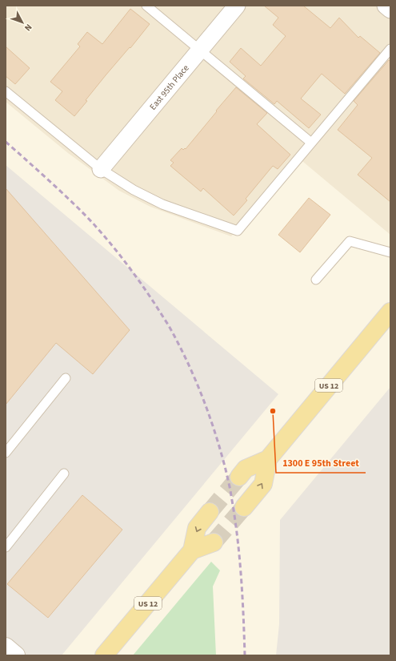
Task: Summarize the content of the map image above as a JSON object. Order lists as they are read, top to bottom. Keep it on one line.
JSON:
{"streets":{"main road":["US 12"],"street":["East 95th Place"]},"places":["1300 E 95th Street"],"north":"bottom right"}
